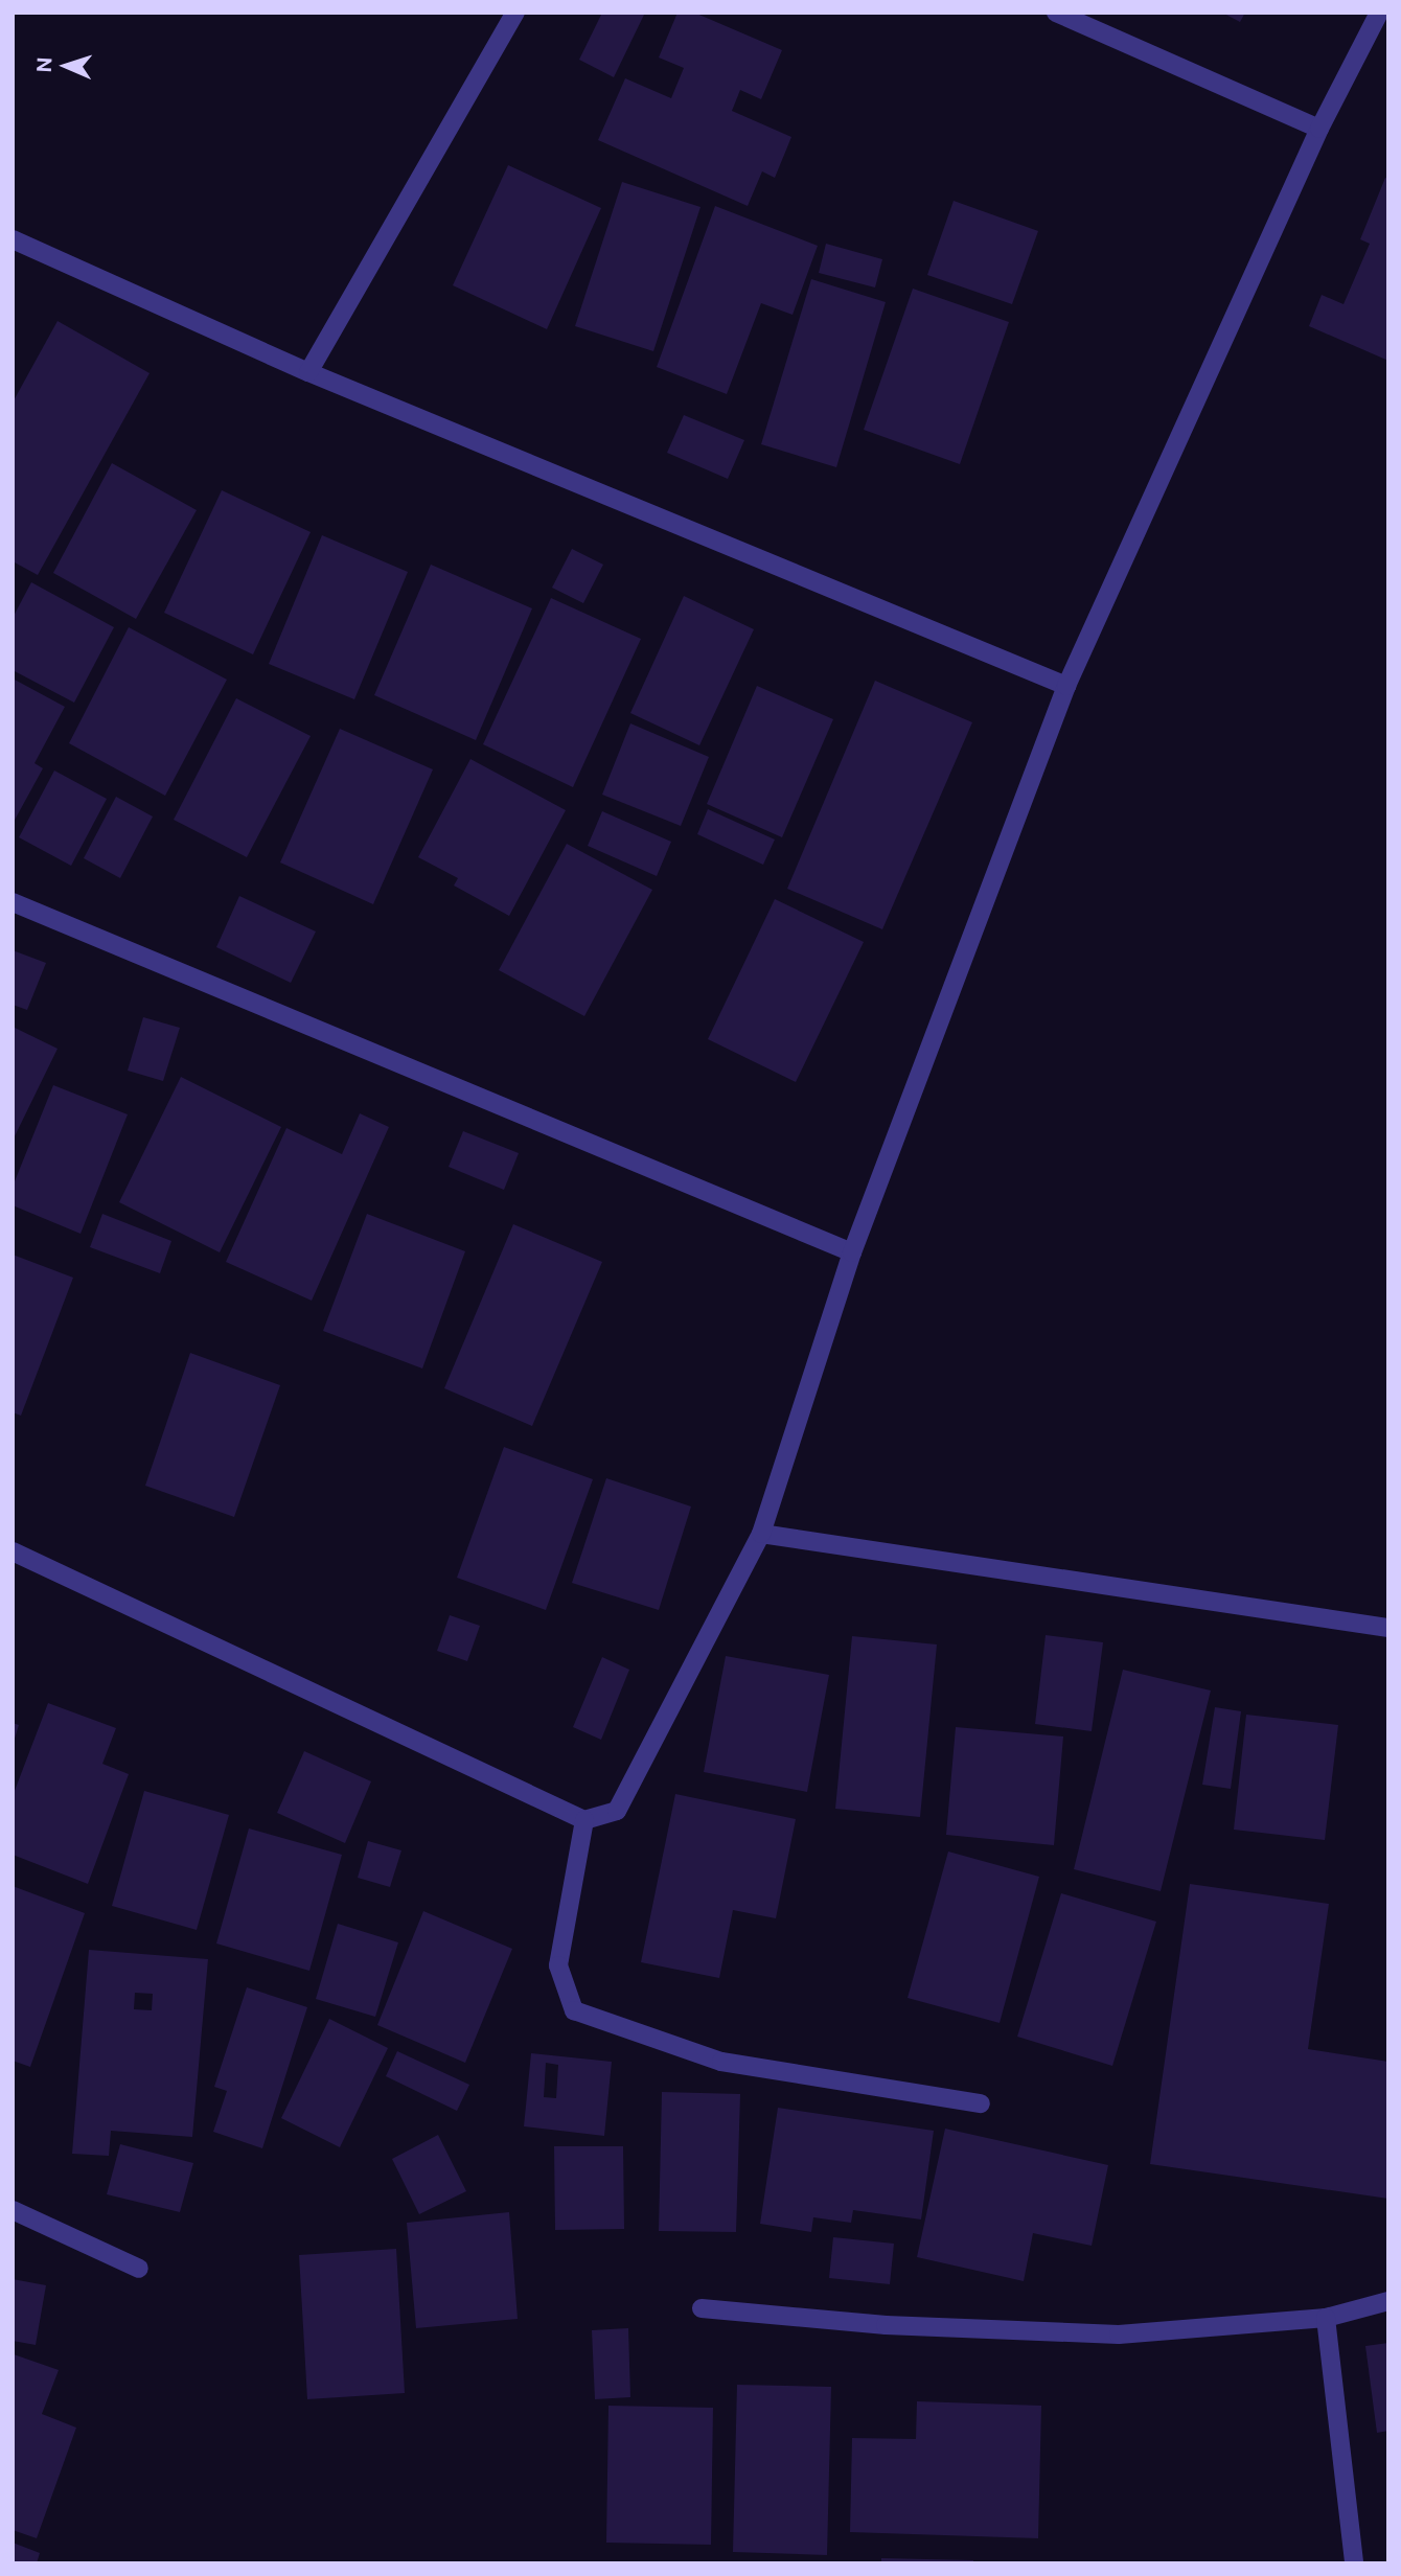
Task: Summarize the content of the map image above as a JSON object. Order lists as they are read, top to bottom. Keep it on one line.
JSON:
{"north":"left"}
